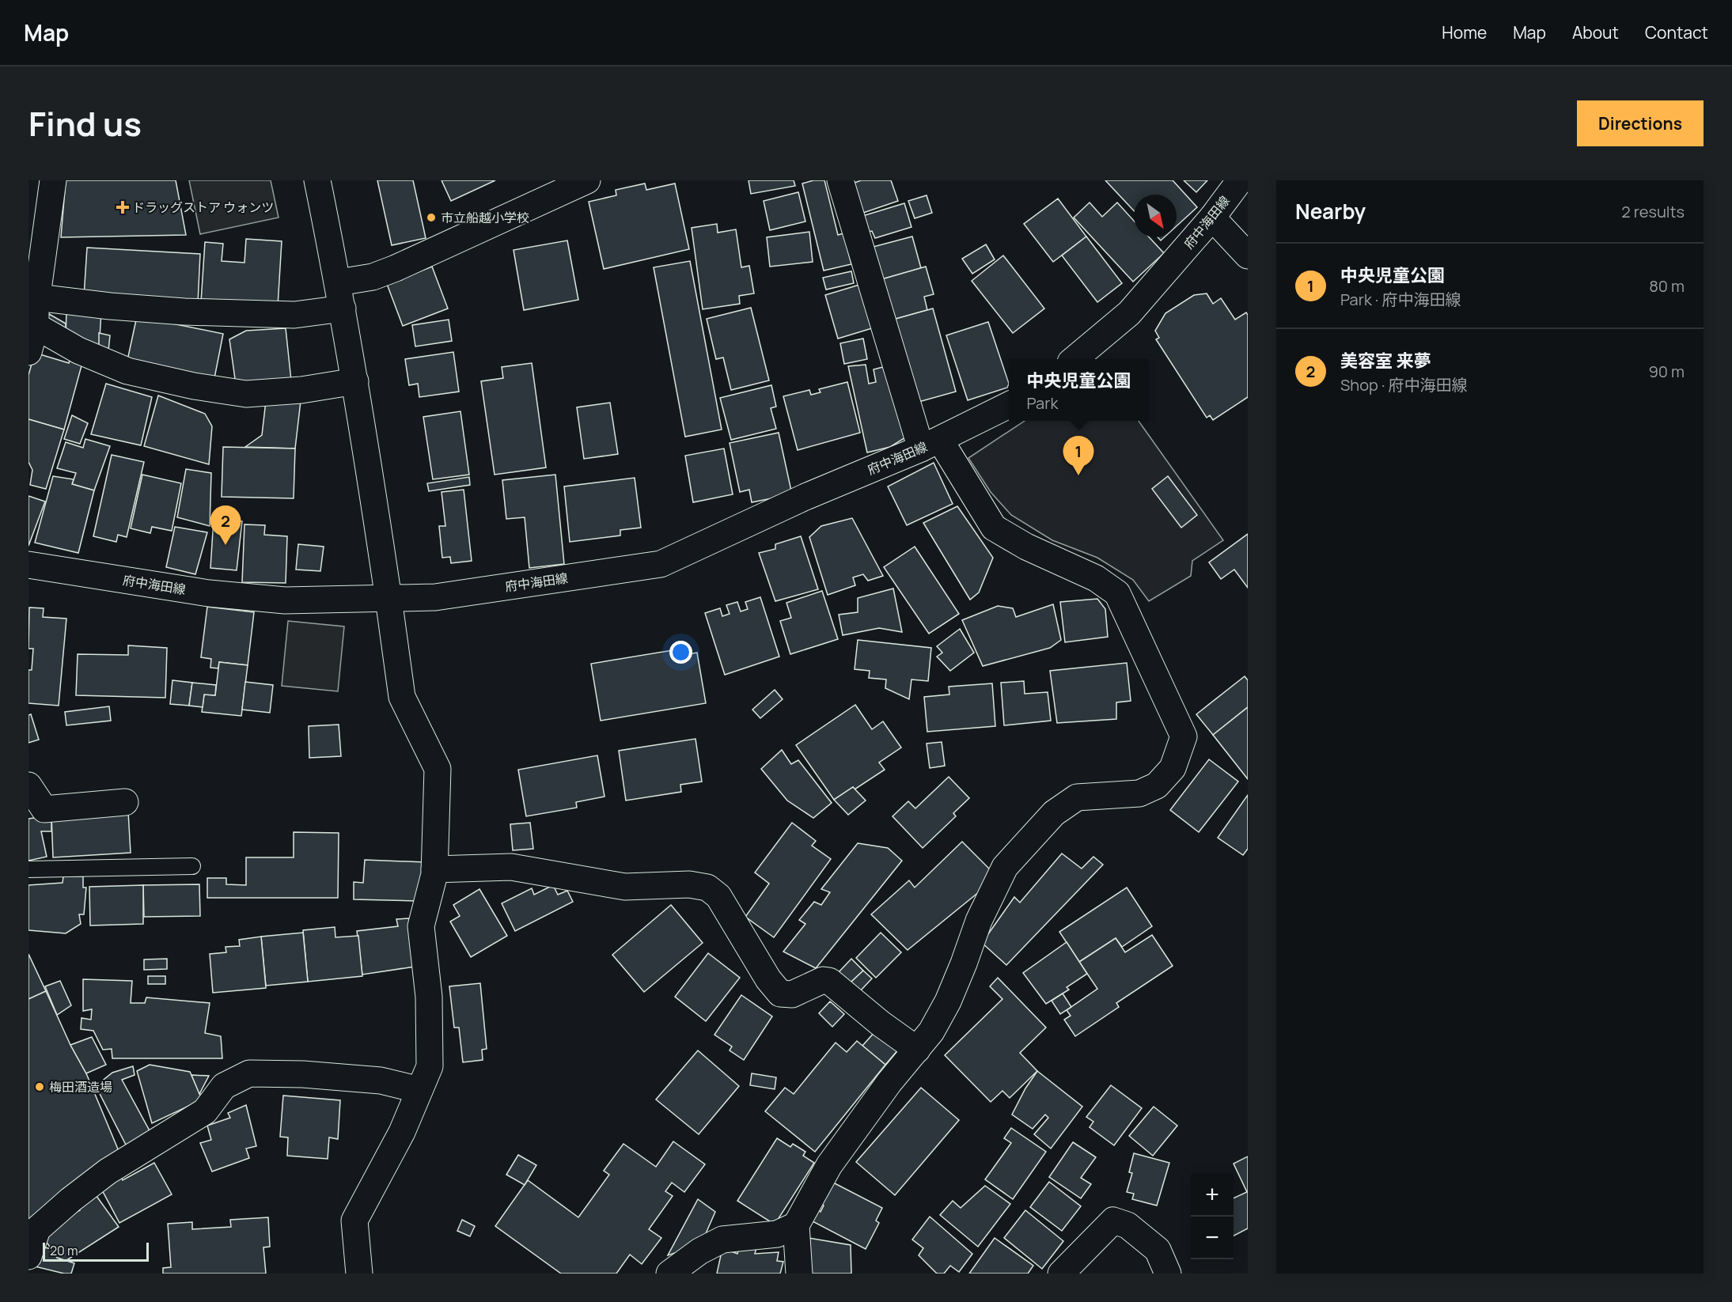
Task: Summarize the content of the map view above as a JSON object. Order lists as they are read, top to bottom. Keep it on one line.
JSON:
{"streets":{"street":["府中海田線"]},"places":{"health":["ドラッグストア ウォンツ"],"other":["市立船越小学校","梅田酒造場"]},"scale_bar":"20 m","north":"bottom right","page":{"header":"Map","nav":["Home","Map","About","Contact"],"title":"Find us","buttons":"Directions","heading":["Nearby","2 results"],"list":[{"mark":"1","name":"中央児童公園","note":"Park · 府中海田線","value":"80 m"},{"mark":"2","name":"美容室 来夢","note":"Shop · 府中海田線","value":"90 m"}],"popup":["中央児童公園","Park"],"pins":["1","2"],"map_buttons":["+","−"],"scale":"20 m"}}
